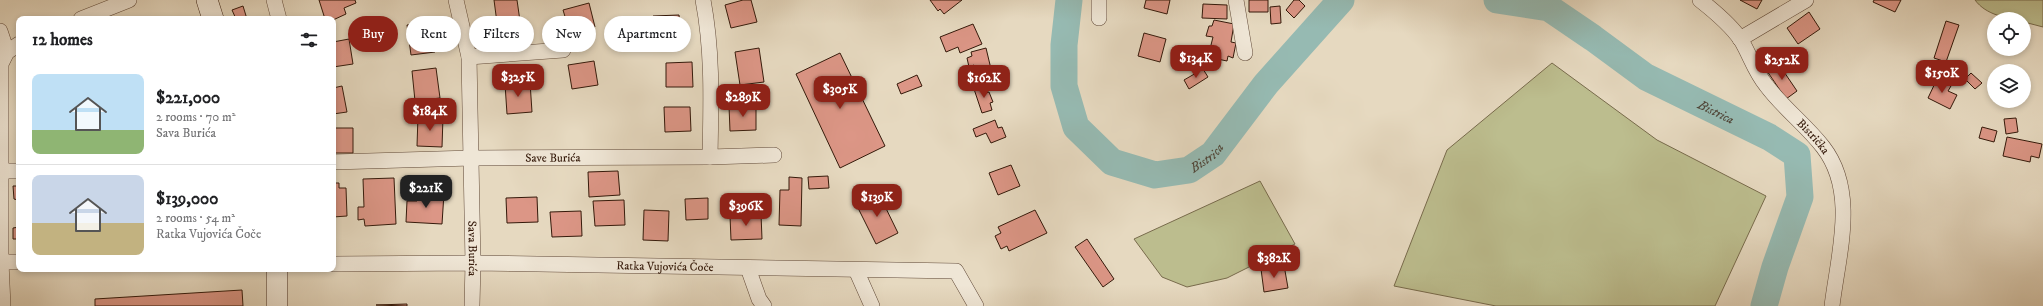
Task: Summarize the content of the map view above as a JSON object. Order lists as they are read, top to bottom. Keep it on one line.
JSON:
{"streets":{"street":["Bistrička","Save Burića","Sava Burića","Ratka Vujovića Čoče"]},"crossings":[["Save Burića","Sava Burića"],["Sava Burića","Ratka Vujovića Čoče"]],"water":["Bistrica"],"page":{"chip":["Buy","Rent","Filters","New","Apartment"],"heading":"12 homes","price":["$134K","$252K","$150K","$325K","$162K","$305K","$289K","$184K","$221K","$139K","$396K","$382K"],"list":[{"name":"$221,000","note":"2 rooms · 70 m² · Sava Burića"},{"name":"$139,000","note":"2 rooms · 54 m² · Ratka Vujovića Čoče"}]}}
